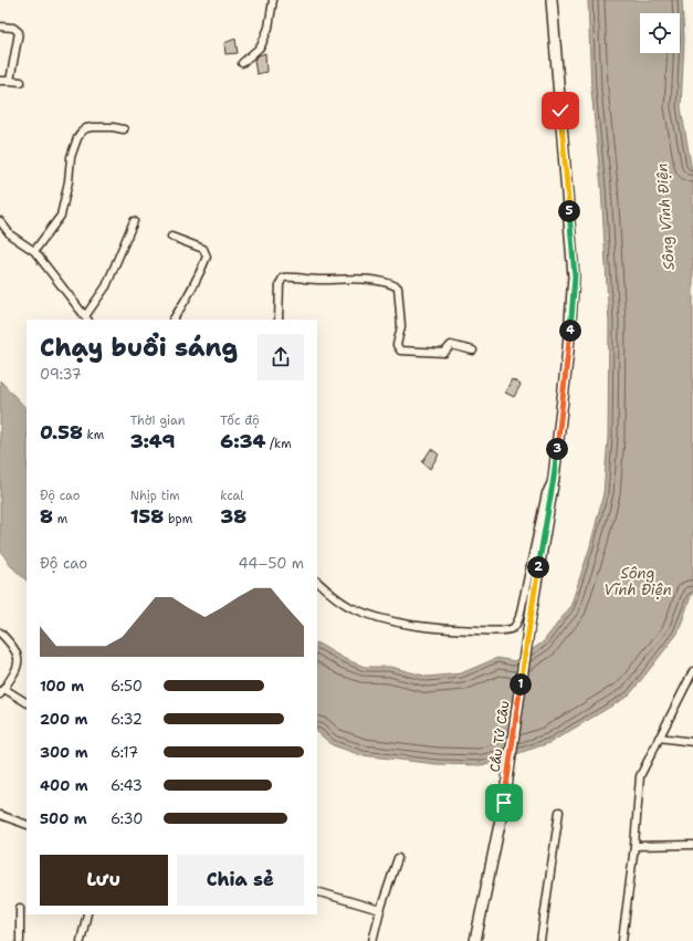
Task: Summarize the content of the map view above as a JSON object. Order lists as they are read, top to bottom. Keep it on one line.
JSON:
{"streets":{"main road":["Cầu Tứ Câu"]},"water":["Sông Vĩnh Điện"],"page":{"pins":["5","4","3","2","1"],"heading":["Chạy buổi sáng","09:37"],"stats":[["0.58 km"],["Thời gian","3:49"],["Tốc độ","6:34 /km"],["Độ cao","8 m"],["Nhịp tim","158 bpm"],["kcal","38"]],"chart":["Độ cao","44–50 m"],"list":[{"name":"100 m","note":"6:50"},{"name":"200 m","note":"6:32"},{"name":"300 m","note":"6:17"},{"name":"400 m","note":"6:43"},{"name":"500 m","note":"6:30"}],"buttons":["Lưu","Chia sẻ"]}}
